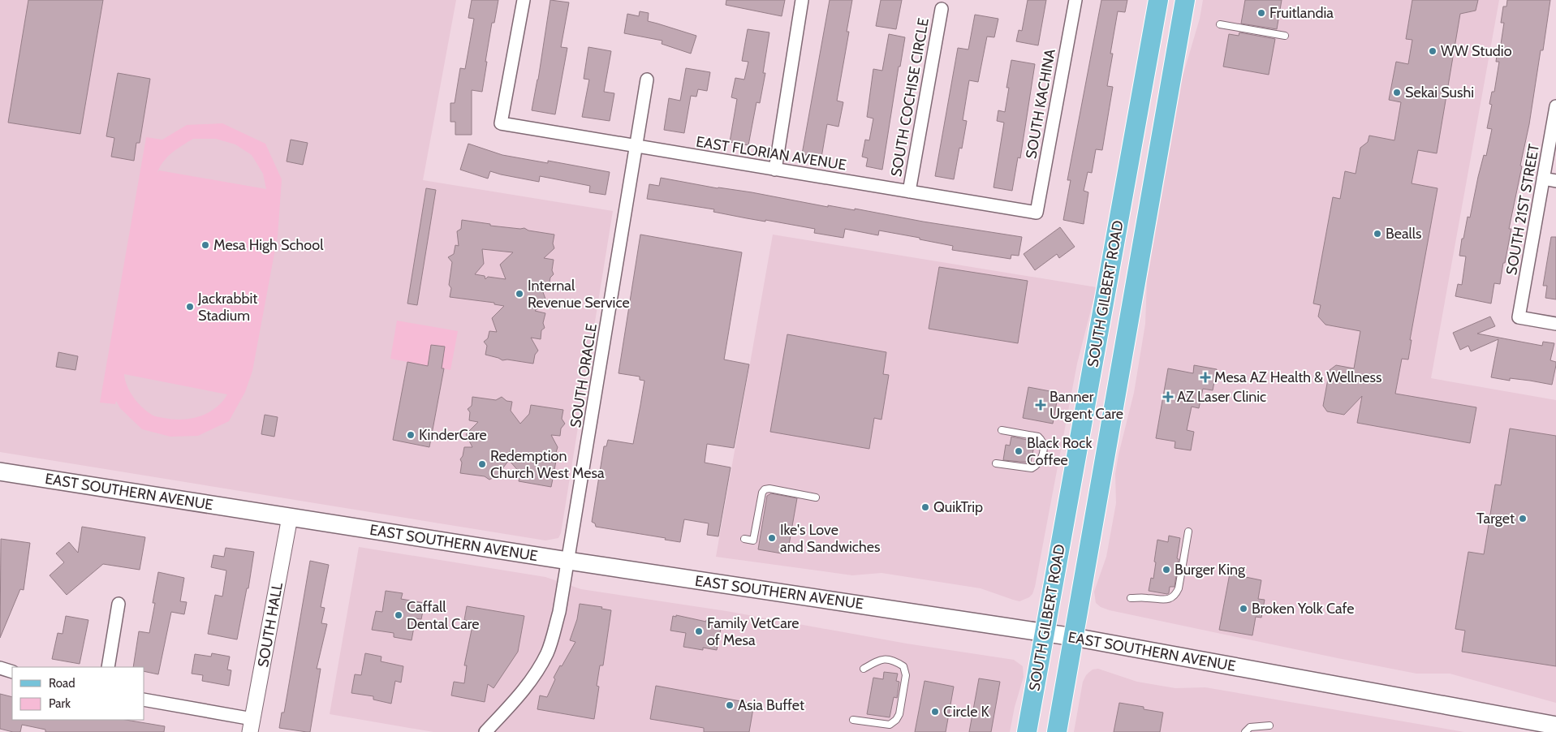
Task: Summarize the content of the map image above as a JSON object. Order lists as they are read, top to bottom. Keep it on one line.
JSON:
{"streets":{"main road":["SOUTH GILBERT ROAD","EAST SOUTHERN AVENUE"],"street":["SOUTH COCHISE CIRCLE","SOUTH KACHINA","EAST FLORIAN AVENUE","SOUTH 21ST STREET","SOUTH ORACLE","SOUTH HALL"]},"crossings":[["SOUTH COCHISE CIRCLE","EAST FLORIAN AVENUE"],["SOUTH KACHINA","EAST FLORIAN AVENUE"],["EAST FLORIAN AVENUE","SOUTH ORACLE"],["SOUTH GILBERT ROAD","EAST SOUTHERN AVENUE"],["SOUTH ORACLE","EAST SOUTHERN AVENUE"],["EAST SOUTHERN AVENUE","SOUTH HALL"]],"places":{"other":["Fruitlandia","WW Studio","Sekai Sushi","Bealls","Mesa High School","Internal Revenue Service","Jackrabbit Stadium","KinderCare","Black Rock Coffee","Redemption Church West Mesa","QuikTrip","Target","Ike's Love and Sandwiches","Burger King","Broken Yolk Cafe","Caffall Dental Care","Family VetCare of Mesa","Asia Buffet","Circle K"],"health":["Mesa AZ Health & Wellness","AZ Laser Clinic","Banner Urgent Care"]},"legend":["Road","Park"]}
